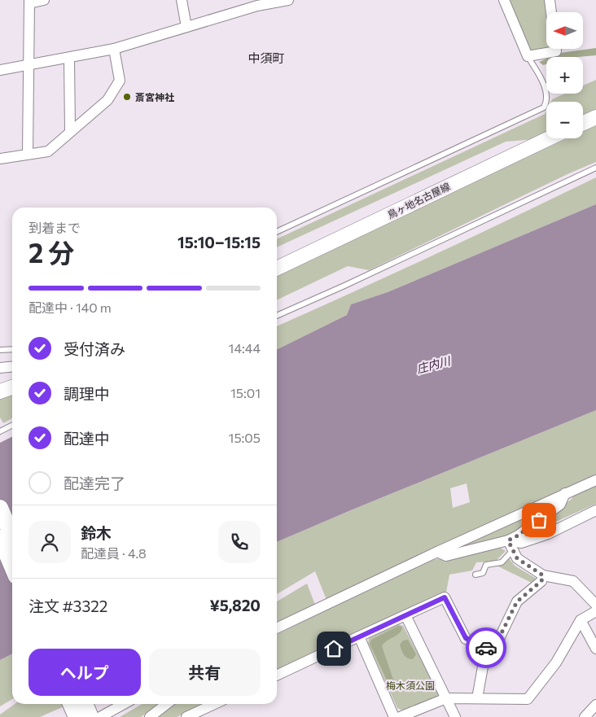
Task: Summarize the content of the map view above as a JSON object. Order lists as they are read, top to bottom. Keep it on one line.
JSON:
{"streets":{"main road":["鳥ヶ地名古屋線"]},"districts":["中須町"],"water":["庄内川"],"parks":["梅木須公園"],"places":["斎宮神社"],"north":"left","page":{"map_buttons":["+","−"],"heading":["2 分","到着まで","15:10–15:15"],"panel":["鈴木","配達員 · 4.8","注文 #3322","¥5,820"],"bar":"配達中 · 140 m","list":[["受付済み","14:44"],["調理中","15:01"],["配達中","15:05"],"配達完了"],"buttons":["ヘルプ","共有"]}}
